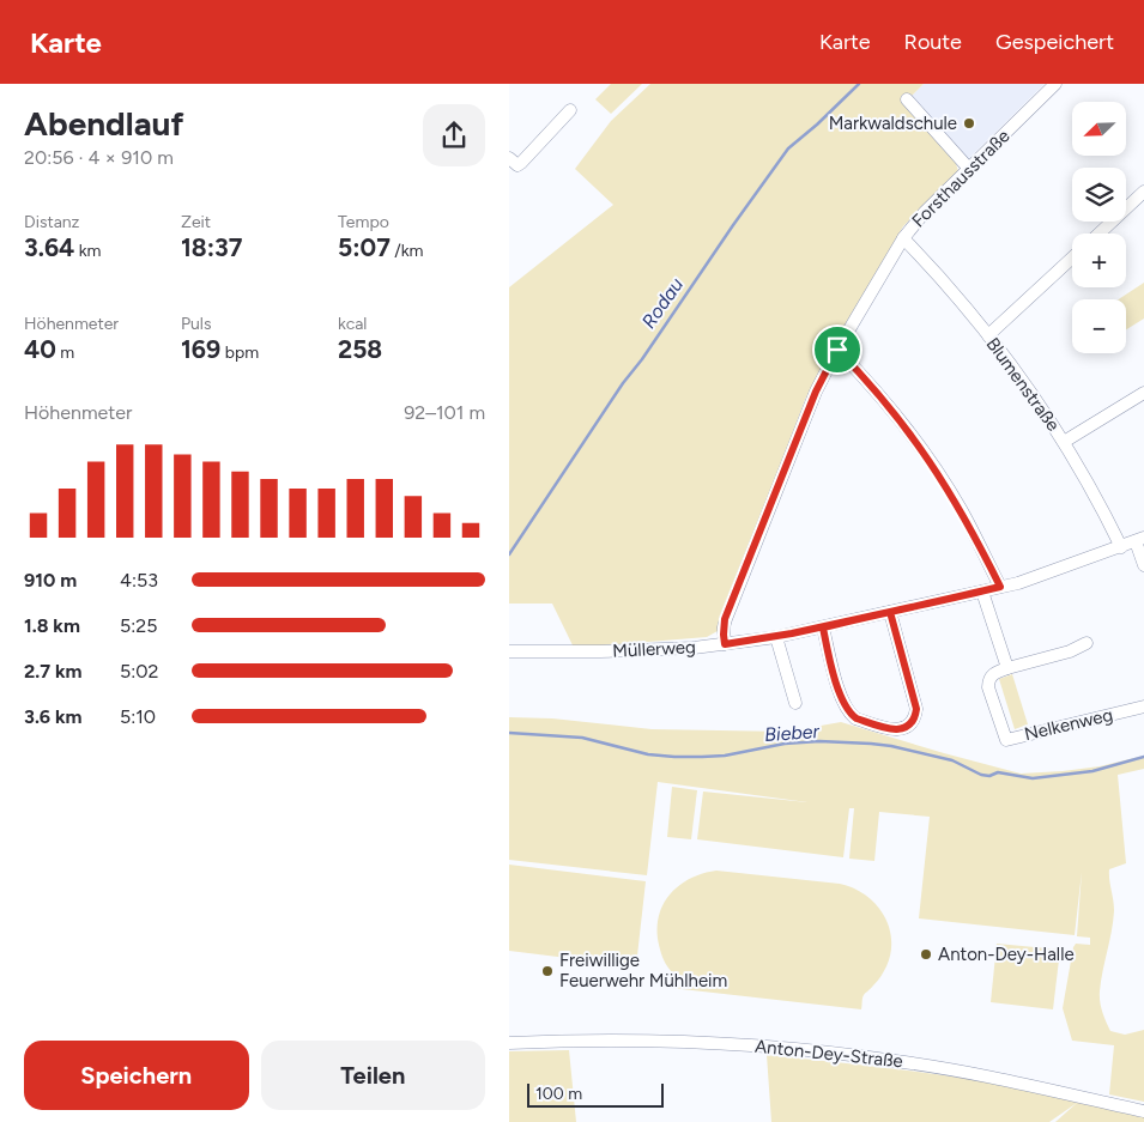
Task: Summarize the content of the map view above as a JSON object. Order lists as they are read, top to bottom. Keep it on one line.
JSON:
{"streets":{"street":["Forsthausstraße","Blumenstraße","Müllerweg","Nelkenweg","Anton-Dey-Straße"]},"crossings":[["Forsthausstraße","Blumenstraße"],["Forsthausstraße","Müllerweg"],["Blumenstraße","Müllerweg"]],"water":["Rodau","Bieber"],"places":["Markwaldschule","Anton-Dey-Halle","Freiwillige Feuerwehr Mühlheim"],"scale_bar":"100 m","north":"bottom left","page":{"header":"Karte","nav":["Karte","Route","Gespeichert"],"heading":["Abendlauf","20:56 · 4 × 910 m"],"map_buttons":["+","−"],"stats":[["Distanz","3.64 km"],["Zeit","18:37"],["Tempo","5:07 /km"],["Höhenmeter","40 m"],["Puls","169 bpm"],["kcal","258"]],"chart":["Höhenmeter","92–101 m"],"list":[{"name":"910 m","note":"4:53"},{"name":"1.8 km","note":"5:25"},{"name":"2.7 km","note":"5:02"},{"name":"3.6 km","note":"5:10"}],"buttons":["Speichern","Teilen"],"scale":"100 m"}}
